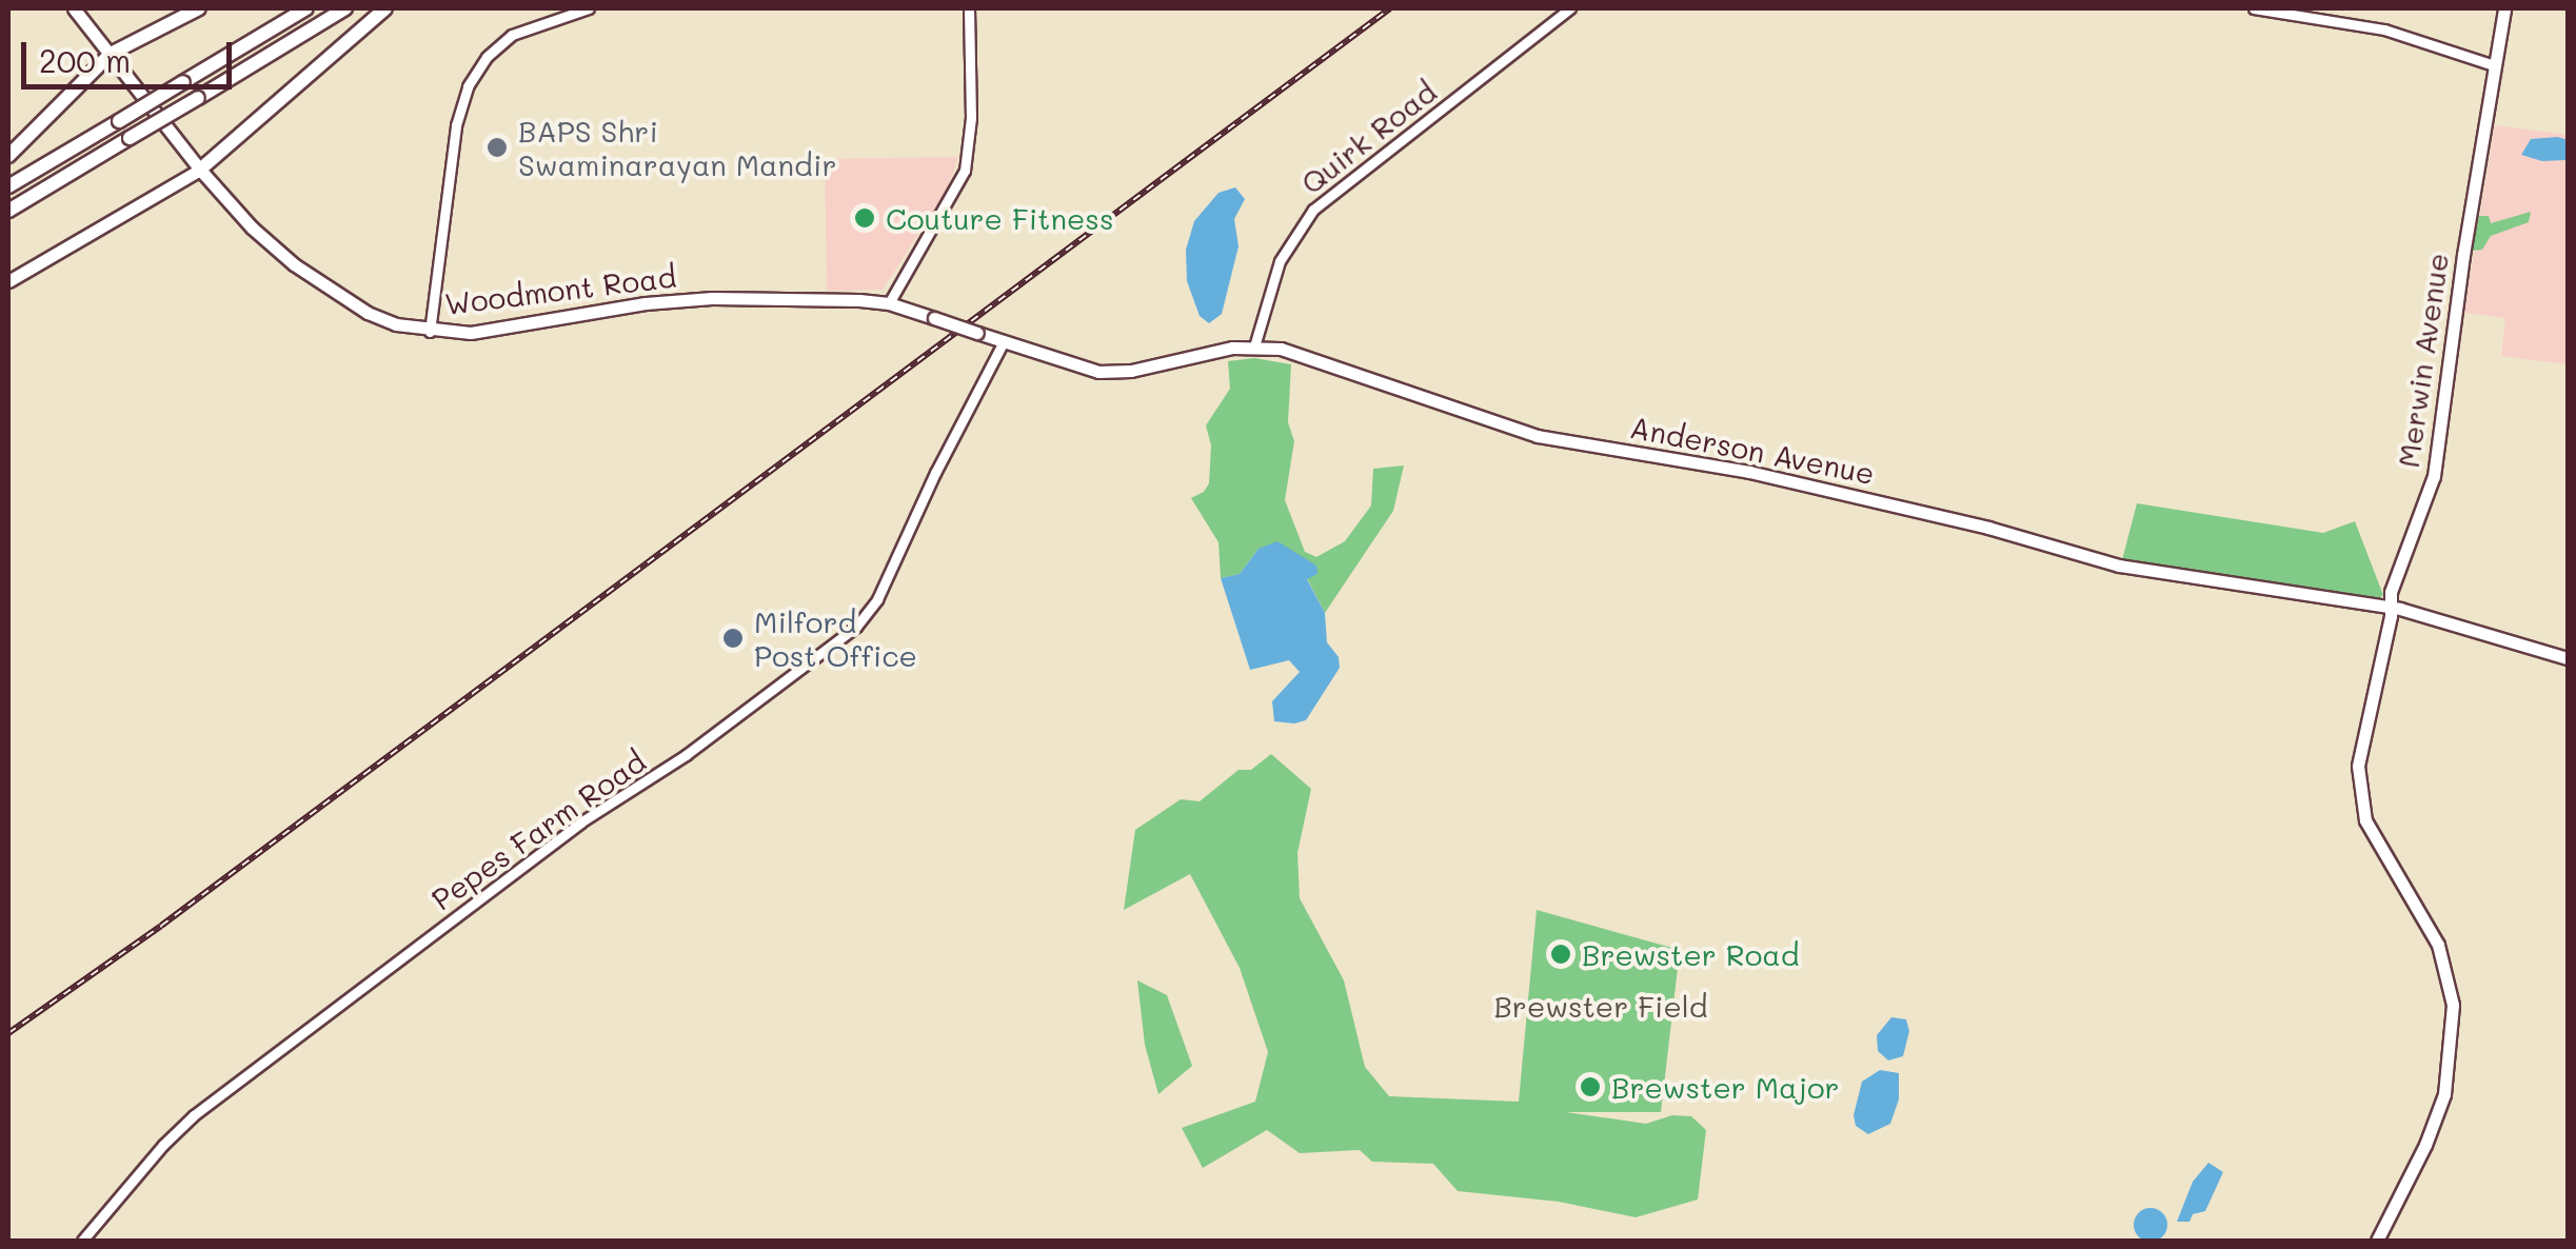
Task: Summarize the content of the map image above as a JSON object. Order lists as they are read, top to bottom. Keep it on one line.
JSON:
{"streets":{"main road":["Woodmont Road","Merwin Avenue","Anderson Avenue"],"street":["Quirk Road","Pepes Farm Road"]},"crossings":[["Quirk Road","Anderson Avenue"],["Woodmont Road","Anderson Avenue"],["Merwin Avenue","Anderson Avenue"],["Anderson Avenue","Pepes Farm Road"]],"parks":["Brewster Field"],"places":["BAPS Shri Swaminarayan Mandir","Couture Fitness","Milford Post Office","Brewster Road","Brewster Major"],"scale_bar":"200 m"}
